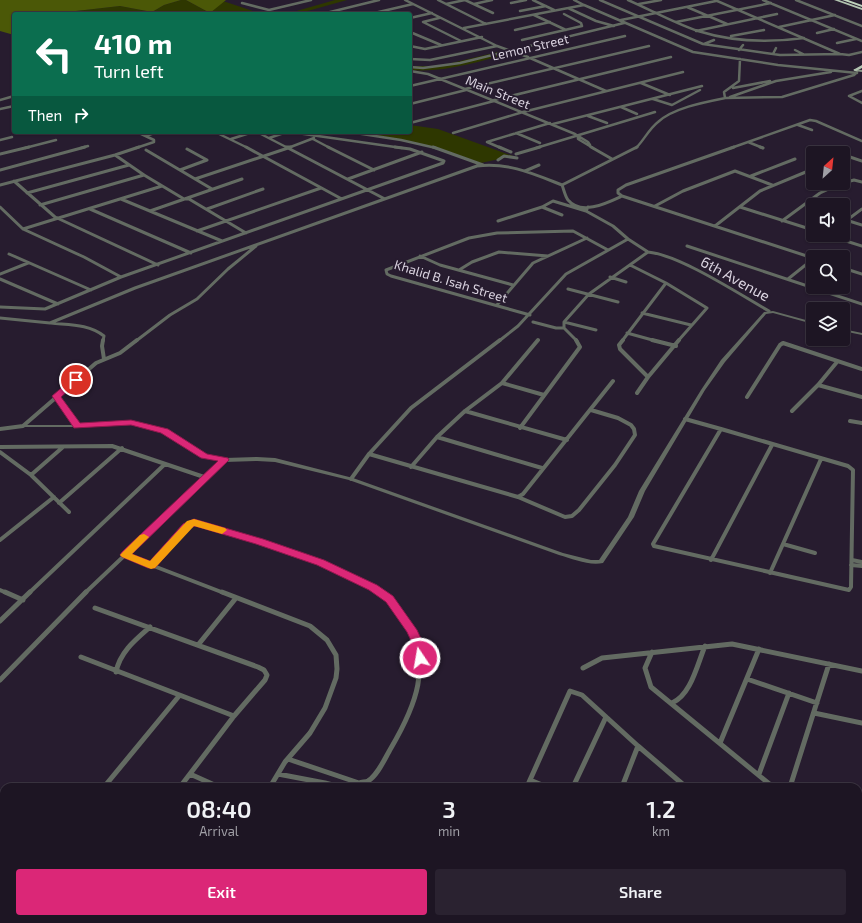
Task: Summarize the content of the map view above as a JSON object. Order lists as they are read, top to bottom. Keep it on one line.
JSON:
{"streets":{"street":["Lemon Street","Main Street","6th Avenue","Khalid B. Isah Street"]},"crossings":[["Lemon Street","Main Street"]],"north":"top right","page":{"turn":["410 m","Turn left"],"then":"Then","eta":["08:40","Arrival","3","min","1.2","km"],"buttons":["Exit","Share"]}}
